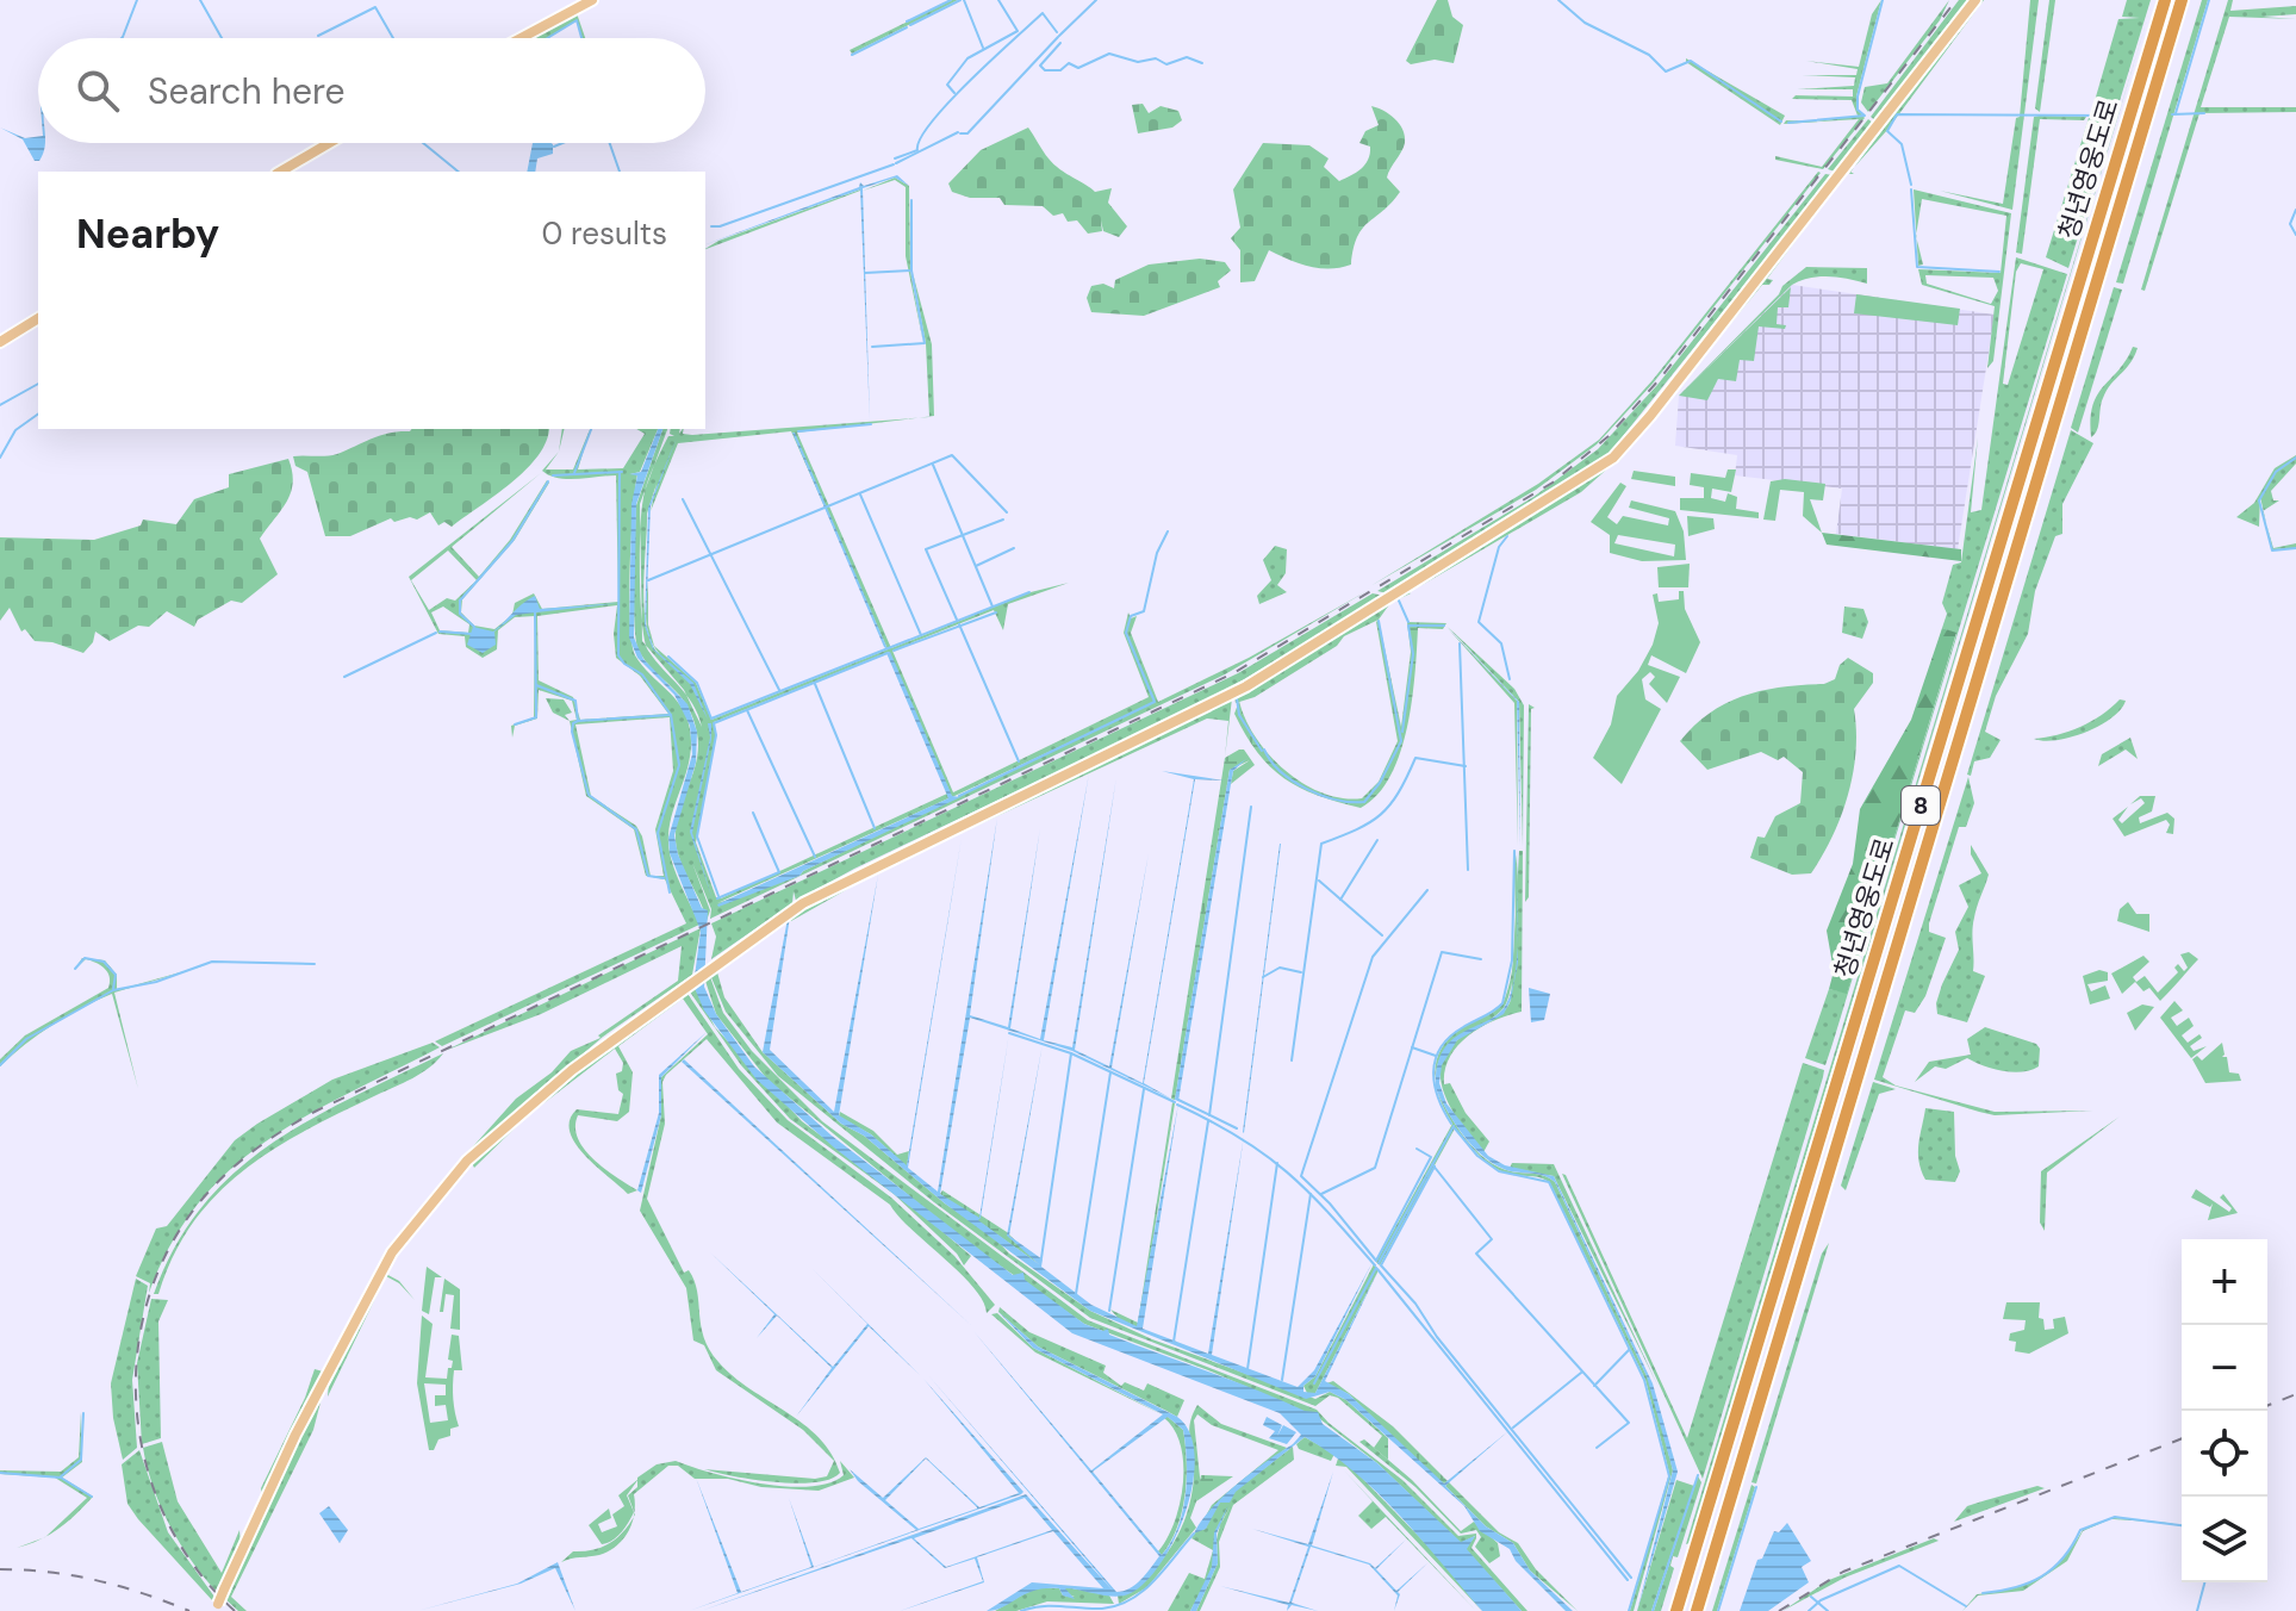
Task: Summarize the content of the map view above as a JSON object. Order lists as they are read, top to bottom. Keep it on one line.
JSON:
{"streets":{"highway":["청년영웅도로","8"]},"page":{"search":"Search here","heading":["Nearby","0 results"],"map_buttons":["+","−"]}}
